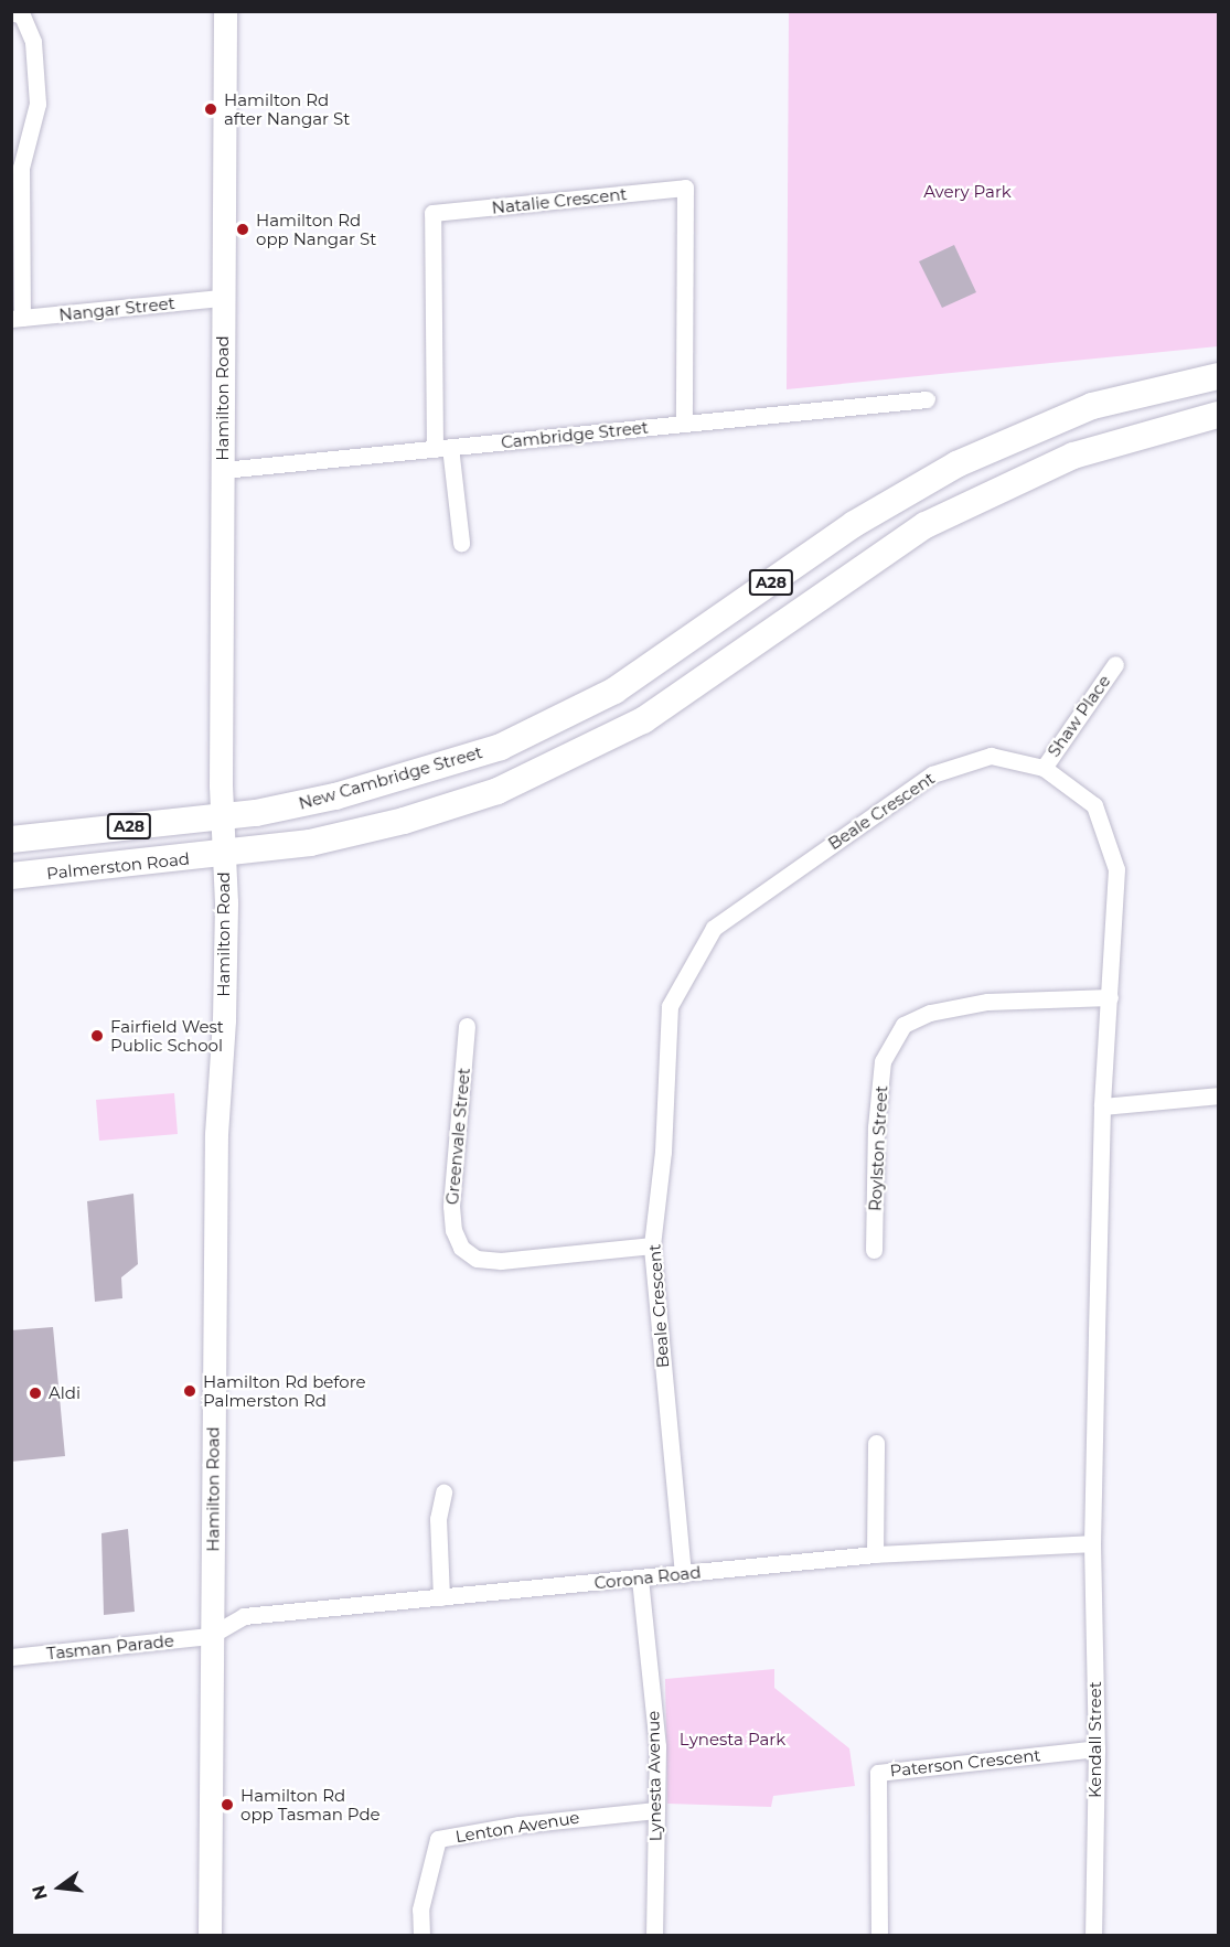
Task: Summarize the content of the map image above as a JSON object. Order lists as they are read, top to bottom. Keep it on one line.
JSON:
{"streets":{"highway":["A28","New Cambridge Street","Palmerston Road"],"main road":["Hamilton Road"],"street":["Natalie Crescent","Nangar Street","Cambridge Street","Shaw Place","Beale Crescent","Greenvale Street","Roylston Street","Corona Road","Tasman Parade","Kendall Street","Paterson Crescent","Lynesta Avenue","Lenton Avenue"]},"crossings":[["Natalie Crescent","Cambridge Street"],["Nangar Street","Hamilton Road"],["Hamilton Road","Cambridge Street"],["Hamilton Road","A28"],["Hamilton Road","New Cambridge Street"],["Hamilton Road","Palmerston Road"],["Hamilton Road","Corona Road"],["Hamilton Road","Tasman Parade"],["A28","New Cambridge Street"],["A28","Palmerston Road"],["Shaw Place","Beale Crescent"],["Beale Crescent","Greenvale Street"],["Beale Crescent","Roylston Street"],["Beale Crescent","Corona Road"],["Beale Crescent","Kendall Street"],["Corona Road","Tasman Parade"],["Corona Road","Kendall Street"],["Corona Road","Lynesta Avenue"],["Kendall Street","Paterson Crescent"],["Lynesta Avenue","Lenton Avenue"]],"parks":["Avery Park","Lynesta Park"],"places":["Hamilton Rd after Nangar St","Hamilton Rd opp Nangar St","Fairfield West Public School","Hamilton Rd before Palmerston Rd","Aldi","Hamilton Rd opp Tasman Pde"],"north":"left"}
